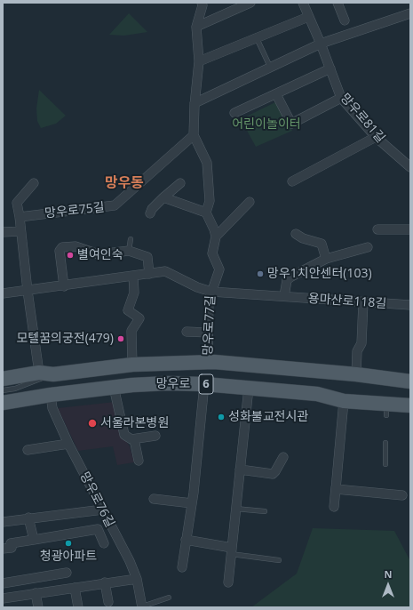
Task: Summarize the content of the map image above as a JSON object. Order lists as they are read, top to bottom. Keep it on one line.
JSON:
{"streets":{"main road":["망우로","6"],"street":["망우로81길","망우로75길","용마산로118길","망우로77길","망우로76길"]},"crossings":[["용마산로118길","망우로77길"],["망우로77길","망우로"],["망우로","망우로76길"]],"districts":["망우동"],"parks":["어린이놀이터"],"places":["별여인숙","망우1치안센터(103)","모텔꿈의궁전(479)","성화불교전시관","서울라본병원","청광아파트"],"north":"top"}
